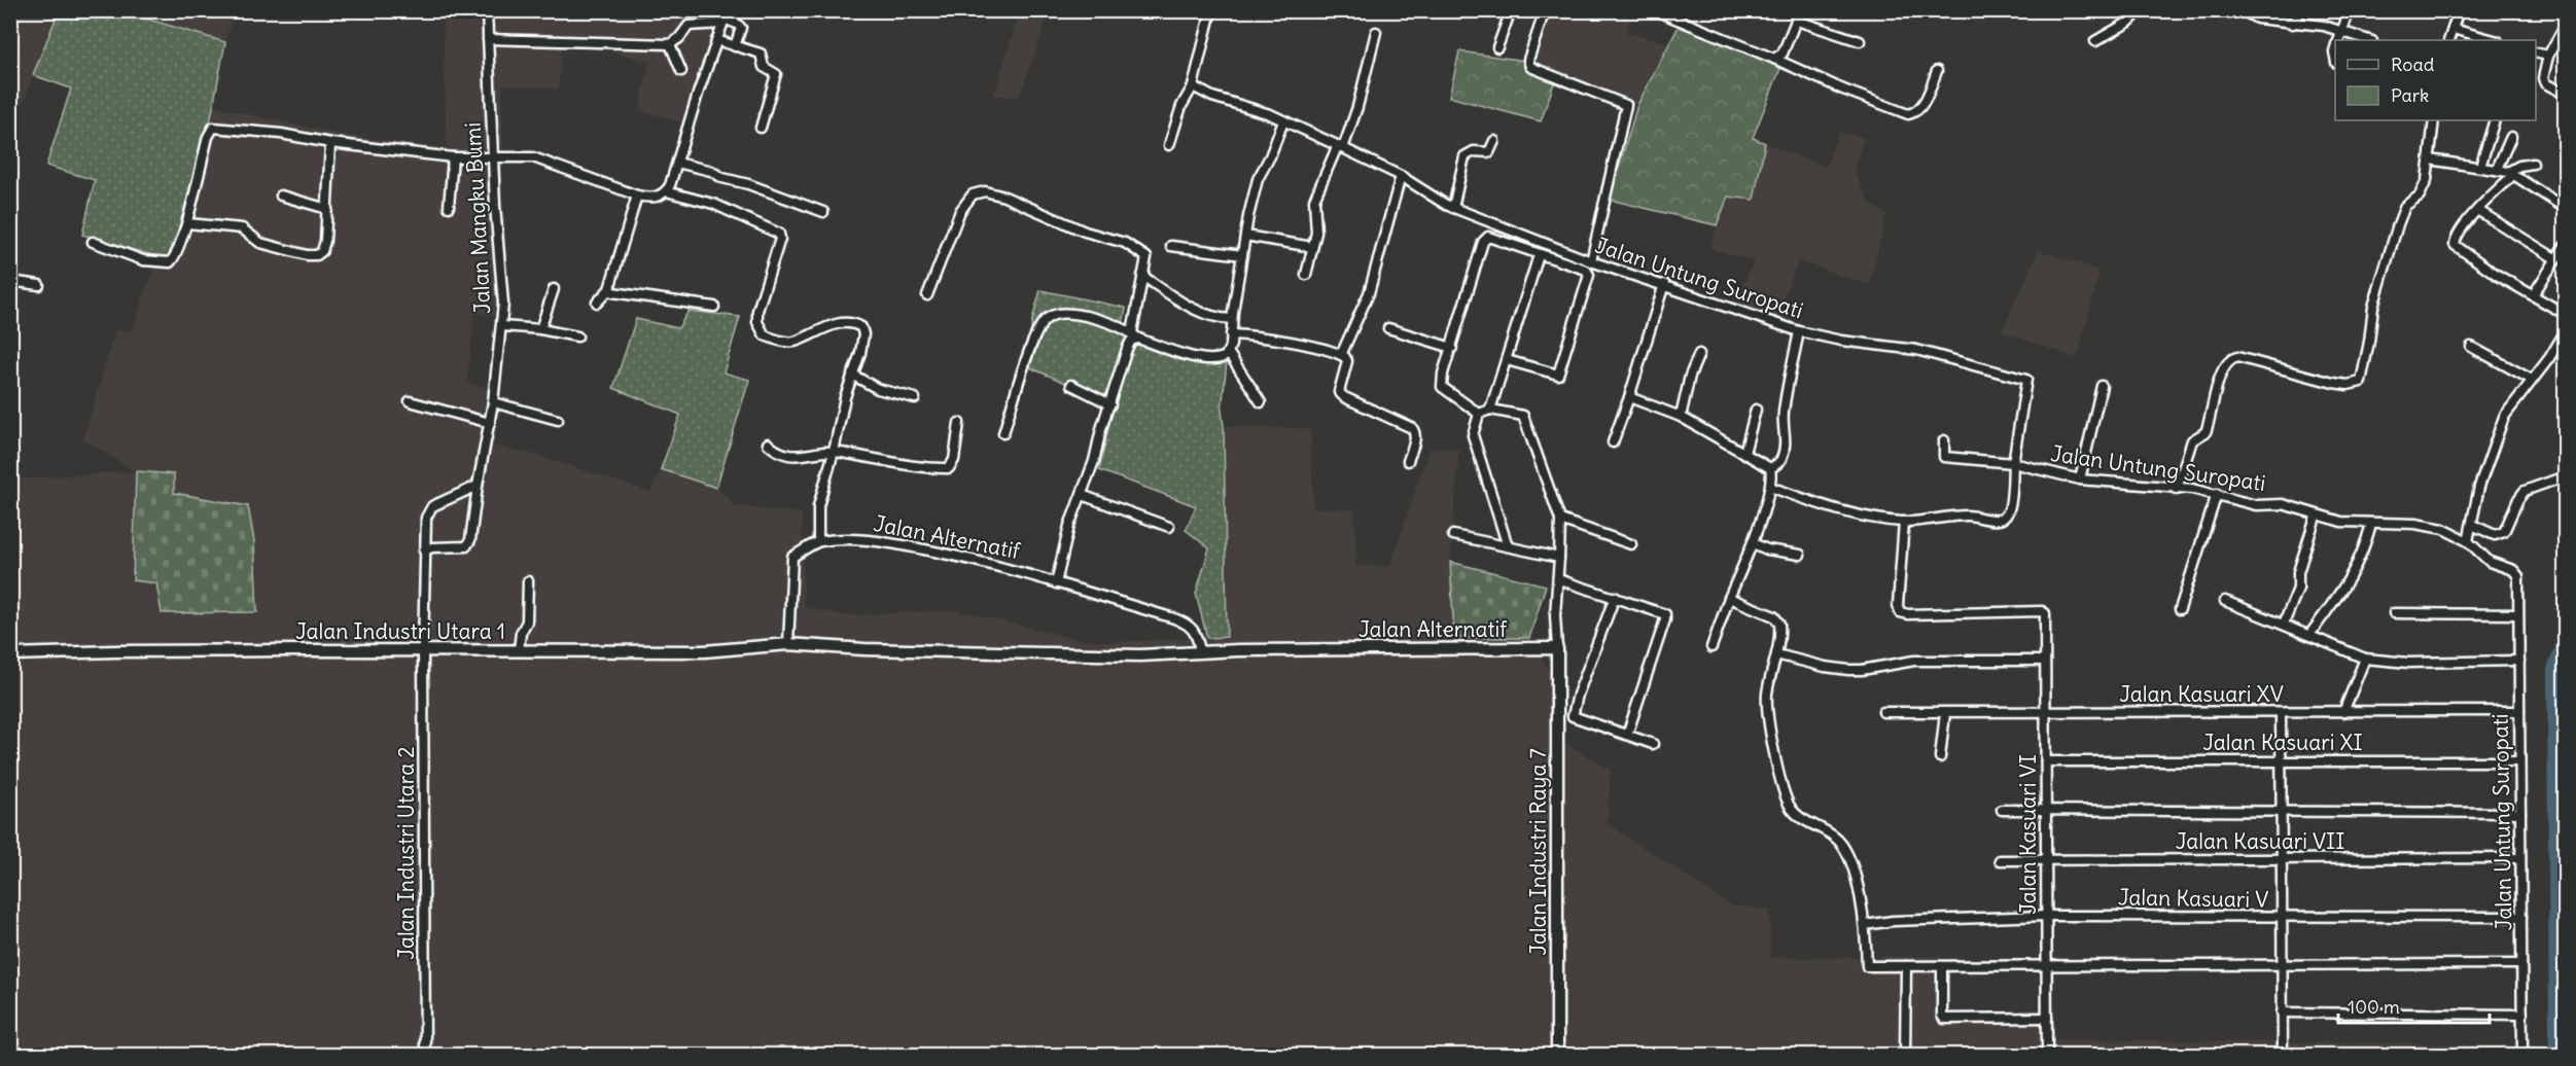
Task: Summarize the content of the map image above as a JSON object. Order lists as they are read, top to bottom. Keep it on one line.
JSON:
{"streets":{"street":["Jalan Mangku Bumi","Jalan Untung Suropati","Jalan Alternatif","Jalan Industri Utara 1","Jalan Kasuari XV","Jalan Kasuari XI","Jalan Kasuari VI","Jalan Kasuari VII","Jalan Industri Raya 7","Jalan Industri Utara 2","Jalan Kasuari V"]},"crossings":[["Jalan Untung Suropati","Jalan Kasuari XV"],["Jalan Untung Suropati","Jalan Kasuari XI"],["Jalan Untung Suropati","Jalan Kasuari VII"],["Jalan Untung Suropati","Jalan Kasuari V"],["Jalan Alternatif","Jalan Industri Utara 1"],["Jalan Alternatif","Jalan Industri Raya 7"],["Jalan Industri Utara 1","Jalan Industri Utara 2"],["Jalan Kasuari XV","Jalan Kasuari VI"],["Jalan Kasuari XI","Jalan Kasuari VI"],["Jalan Kasuari VI","Jalan Kasuari VII"],["Jalan Kasuari VI","Jalan Kasuari V"]],"legend":["Road","Park"],"scale_bar":"100 m"}
